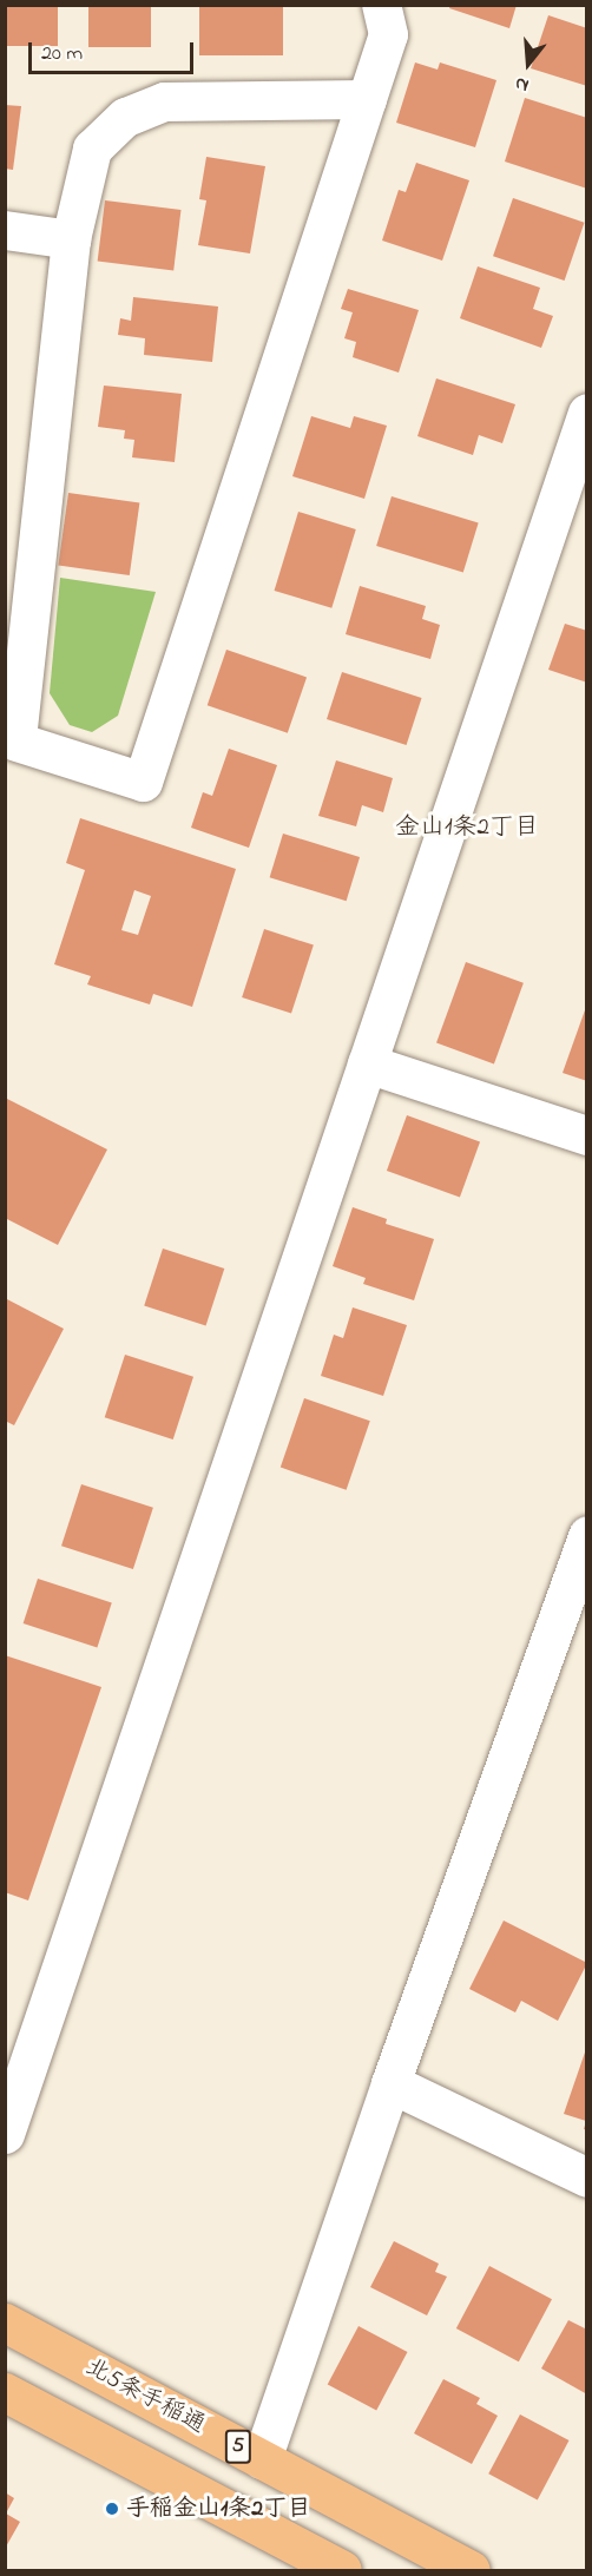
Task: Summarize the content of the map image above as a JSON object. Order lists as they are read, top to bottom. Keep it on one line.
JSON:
{"streets":{"highway":["北5条手稲通","5"]},"districts":["金山1条2丁目"],"places":["手稲金山1条2丁目"],"scale_bar":"20 m","north":"bottom"}
